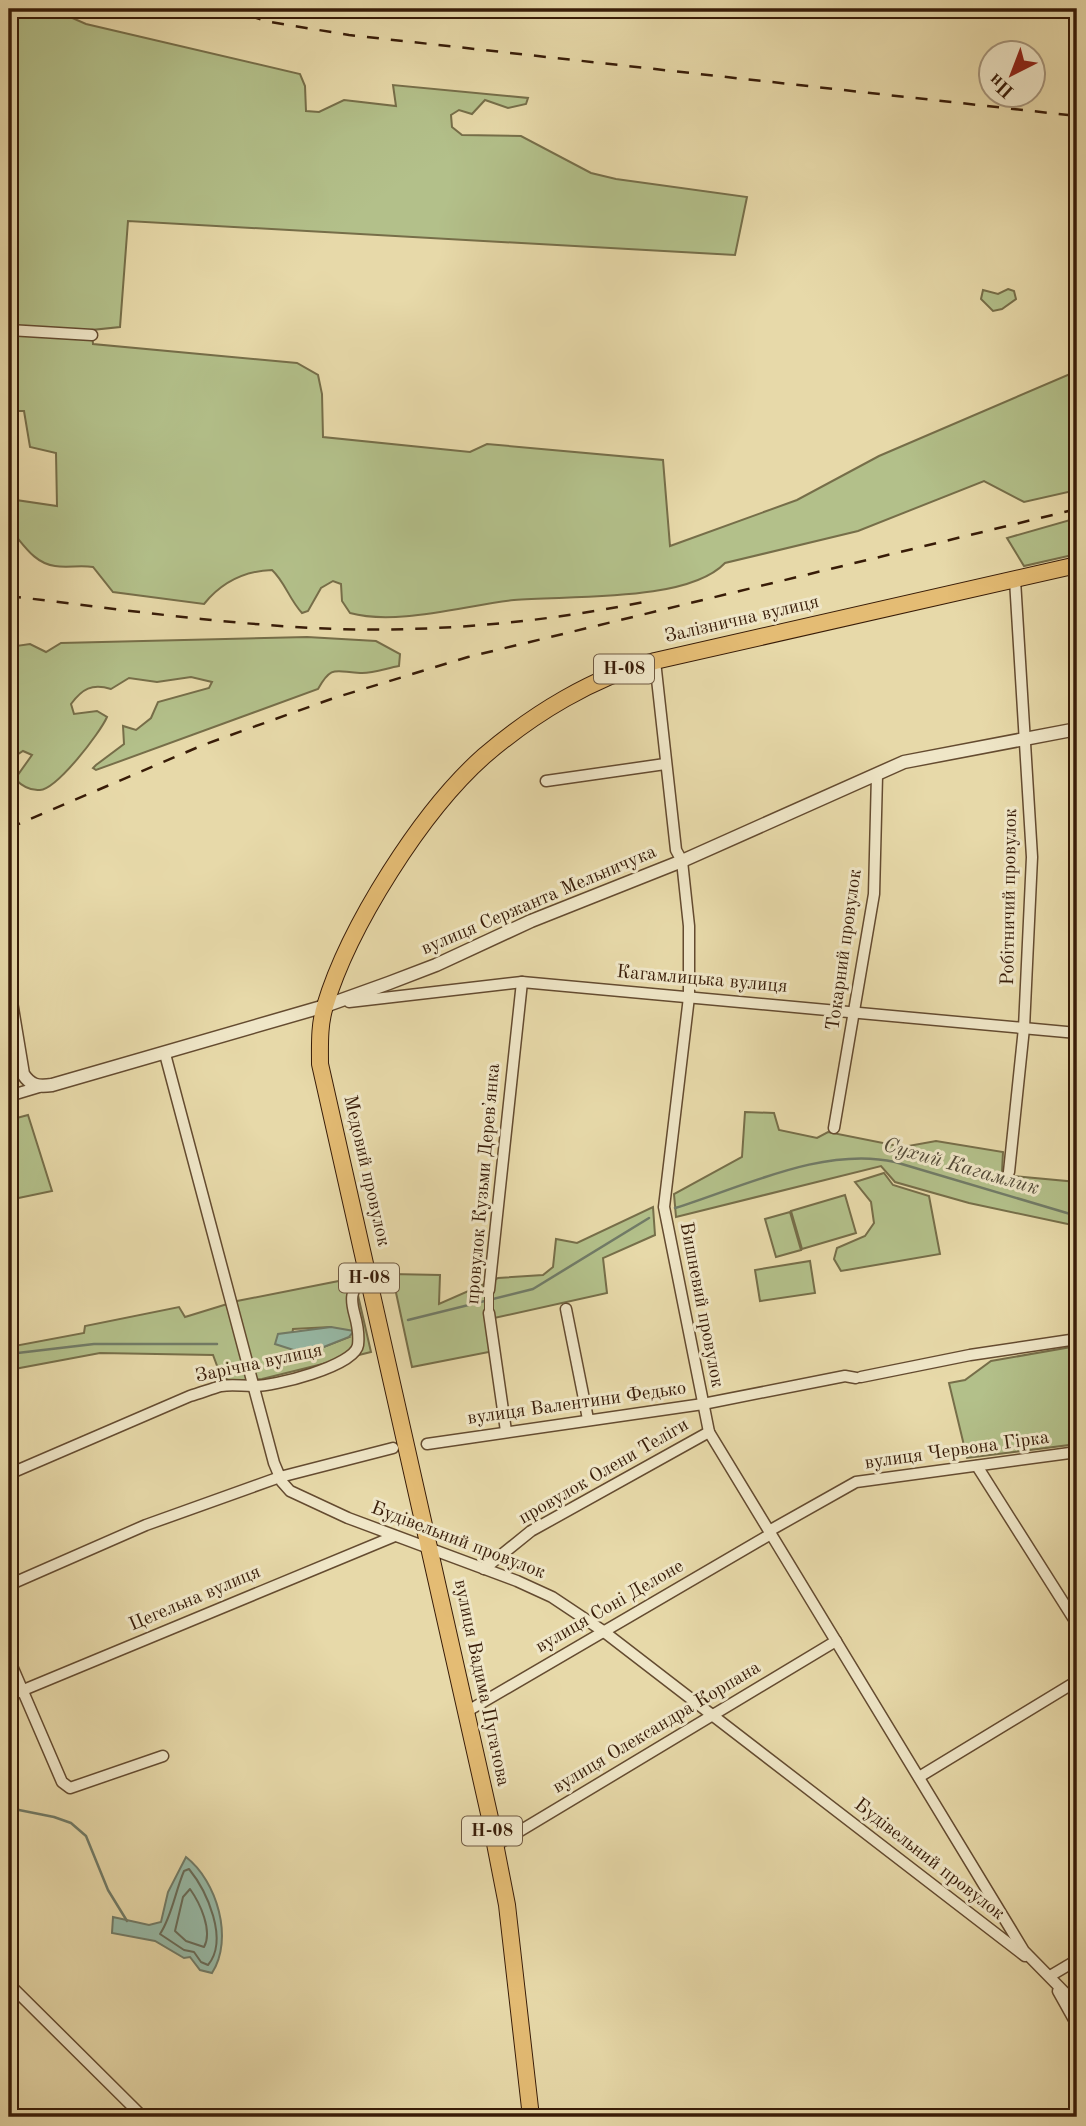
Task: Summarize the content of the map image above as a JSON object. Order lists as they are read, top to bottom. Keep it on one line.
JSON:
{"streets":{"main road":["Залізнична вулиця","Н-08","Медовий провулок","вулиця Вадима Пугачова"],"street":["Робітничий провулок","вулиця Сержанта Мельничука","Токарний провулок","Кагамлицька вулиця","провулок Кузьми Деревʼянка","Вишневий провулок","Зарічна вулиця","вулиця Валентини Федько","вулиця Червона Гірка","провулок Олени Теліги","Будівельний провулок","Цегельна вулиця","вулиця Соні Делоне","вулиця Олександра Корпана"]},"crossings":[["Залізнична вулиця","Робітничий провулок"],["Залізнична вулиця","вулиця Сержанта Мельничука"],["Залізнична вулиця","Кагамлицька вулиця"],["Залізнична вулиця","Медовий провулок"],["Залізнична вулиця","Вишневий провулок"],["Робітничий провулок","вулиця Сержанта Мельничука"],["Робітничий провулок","Кагамлицька вулиця"],["вулиця Сержанта Мельничука","Токарний провулок"],["вулиця Сержанта Мельничука","Кагамлицька вулиця"],["вулиця Сержанта Мельничука","Медовий провулок"],["вулиця Сержанта Мельничука","Вишневий провулок"],["Токарний провулок","Кагамлицька вулиця"],["Кагамлицька вулиця","Медовий провулок"],["Кагамлицька вулиця","провулок Кузьми Деревʼянка"],["Кагамлицька вулиця","Вишневий провулок"],["Медовий провулок","Зарічна вулиця"],["Медовий провулок","Будівельний провулок"],["Медовий провулок","вулиця Вадима Пугачова"],["провулок Кузьми Деревʼянка","вулиця Валентини Федько"],["Вишневий провулок","вулиця Валентини Федько"],["Вишневий провулок","вулиця Червона Гірка"],["Вишневий провулок","провулок Олени Теліги"],["Вишневий провулок","Будівельний провулок"],["Вишневий провулок","вулиця Соні Делоне"],["Вишневий провулок","вулиця Олександра Корпана"],["вулиця Червона Гірка","вулиця Соні Делоне"],["провулок Олени Теліги","Будівельний провулок"],["Будівельний провулок","Цегельна вулиця"],["Будівельний провулок","вулиця Соні Делоне"],["Будівельний провулок","вулиця Вадима Пугачова"],["Будівельний провулок","вулиця Олександра Корпана"],["вулиця Соні Делоне","вулиця Вадима Пугачова"],["вулиця Вадима Пугачова","вулиця Олександра Корпана"]],"water":["Сухий Кагамлик"],"north":"bottom left"}
